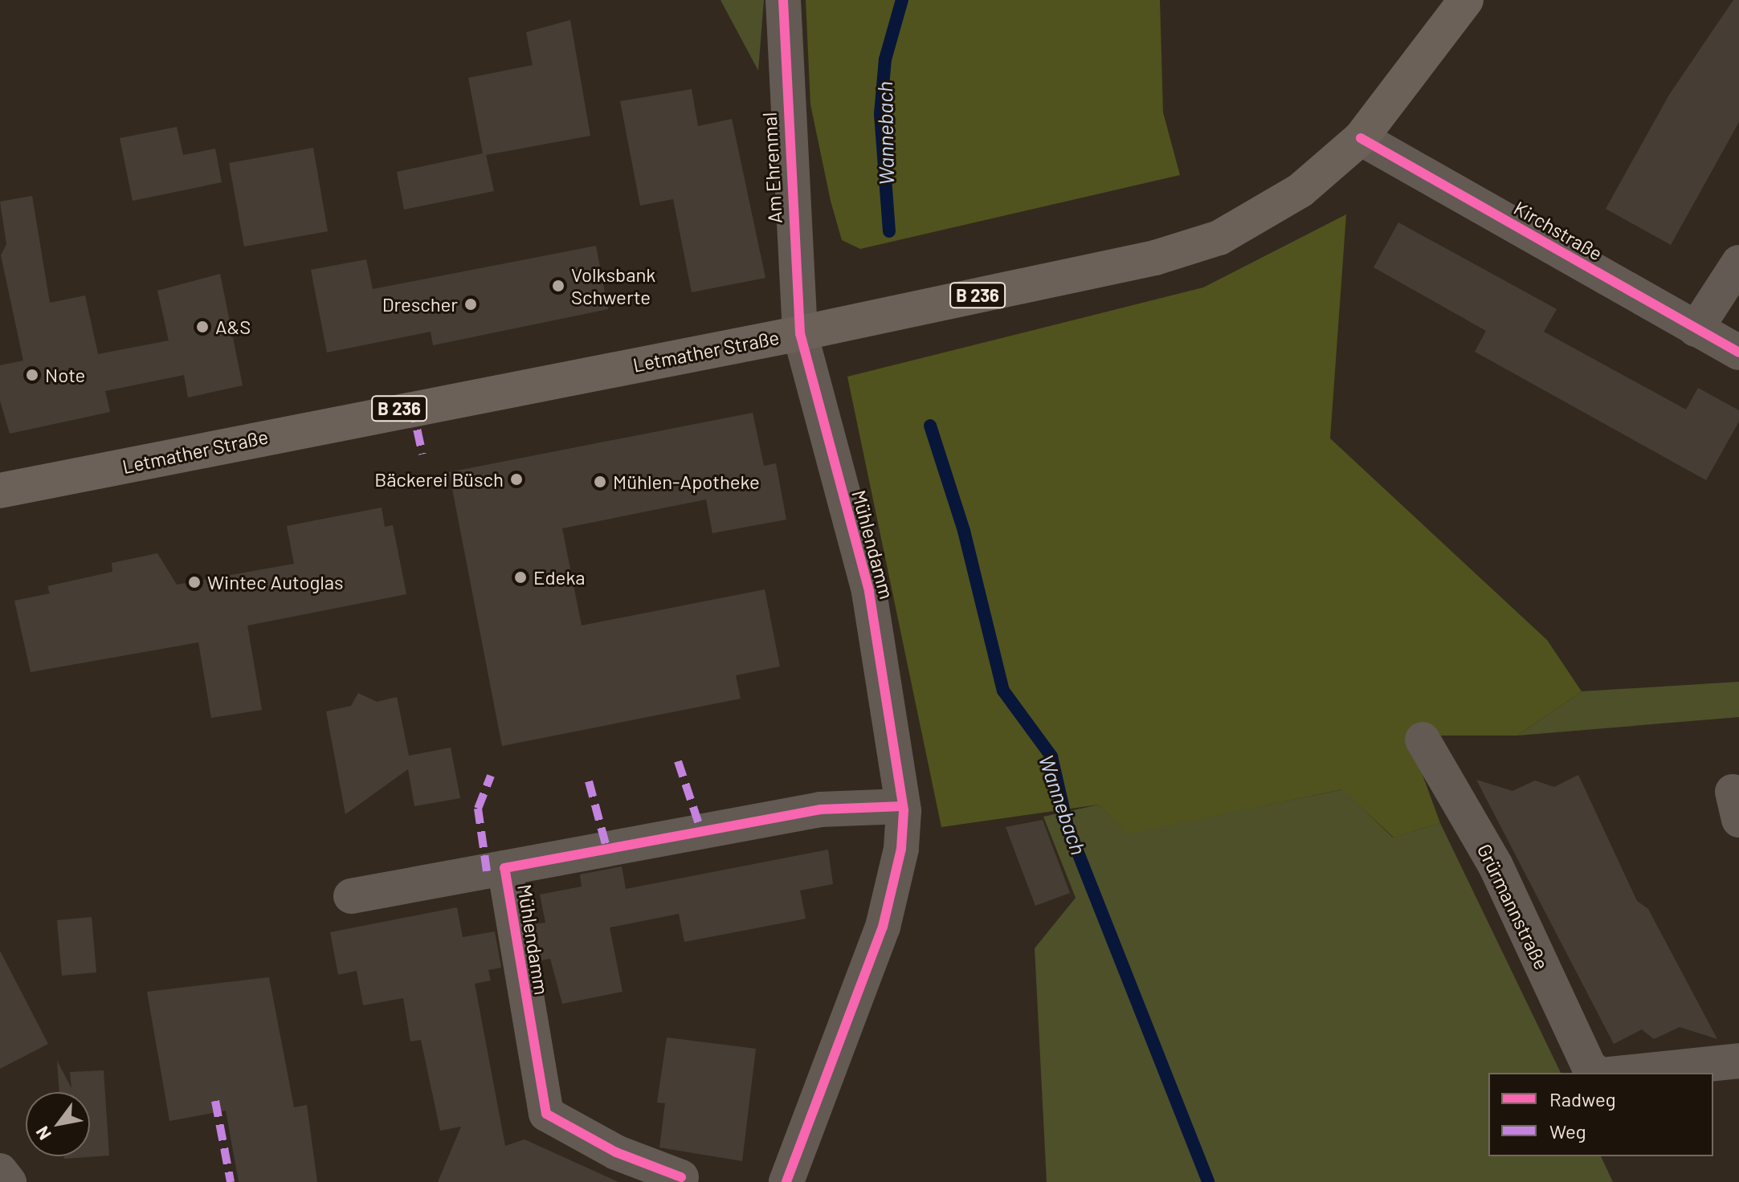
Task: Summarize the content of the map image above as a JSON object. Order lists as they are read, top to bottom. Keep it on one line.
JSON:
{"streets":{"main road":["B 236","Letmather Straße"],"street":["Am Ehrenmal","Kirchstraße","Mühlendamm","Grürmannstraße"]},"crossings":[["Am Ehrenmal","Letmather Straße"],["Am Ehrenmal","Mühlendamm"],["Kirchstraße","Letmather Straße"],["Letmather Straße","Mühlendamm"]],"water":["Wannebach"],"places":["Volksbank Schwerte","Drescher","A&S","Note","Bäckerei Büsch","Mühlen-Apotheke","Edeka","Wintec Autoglas"],"legend":["Radweg","Weg"],"north":"bottom left"}
